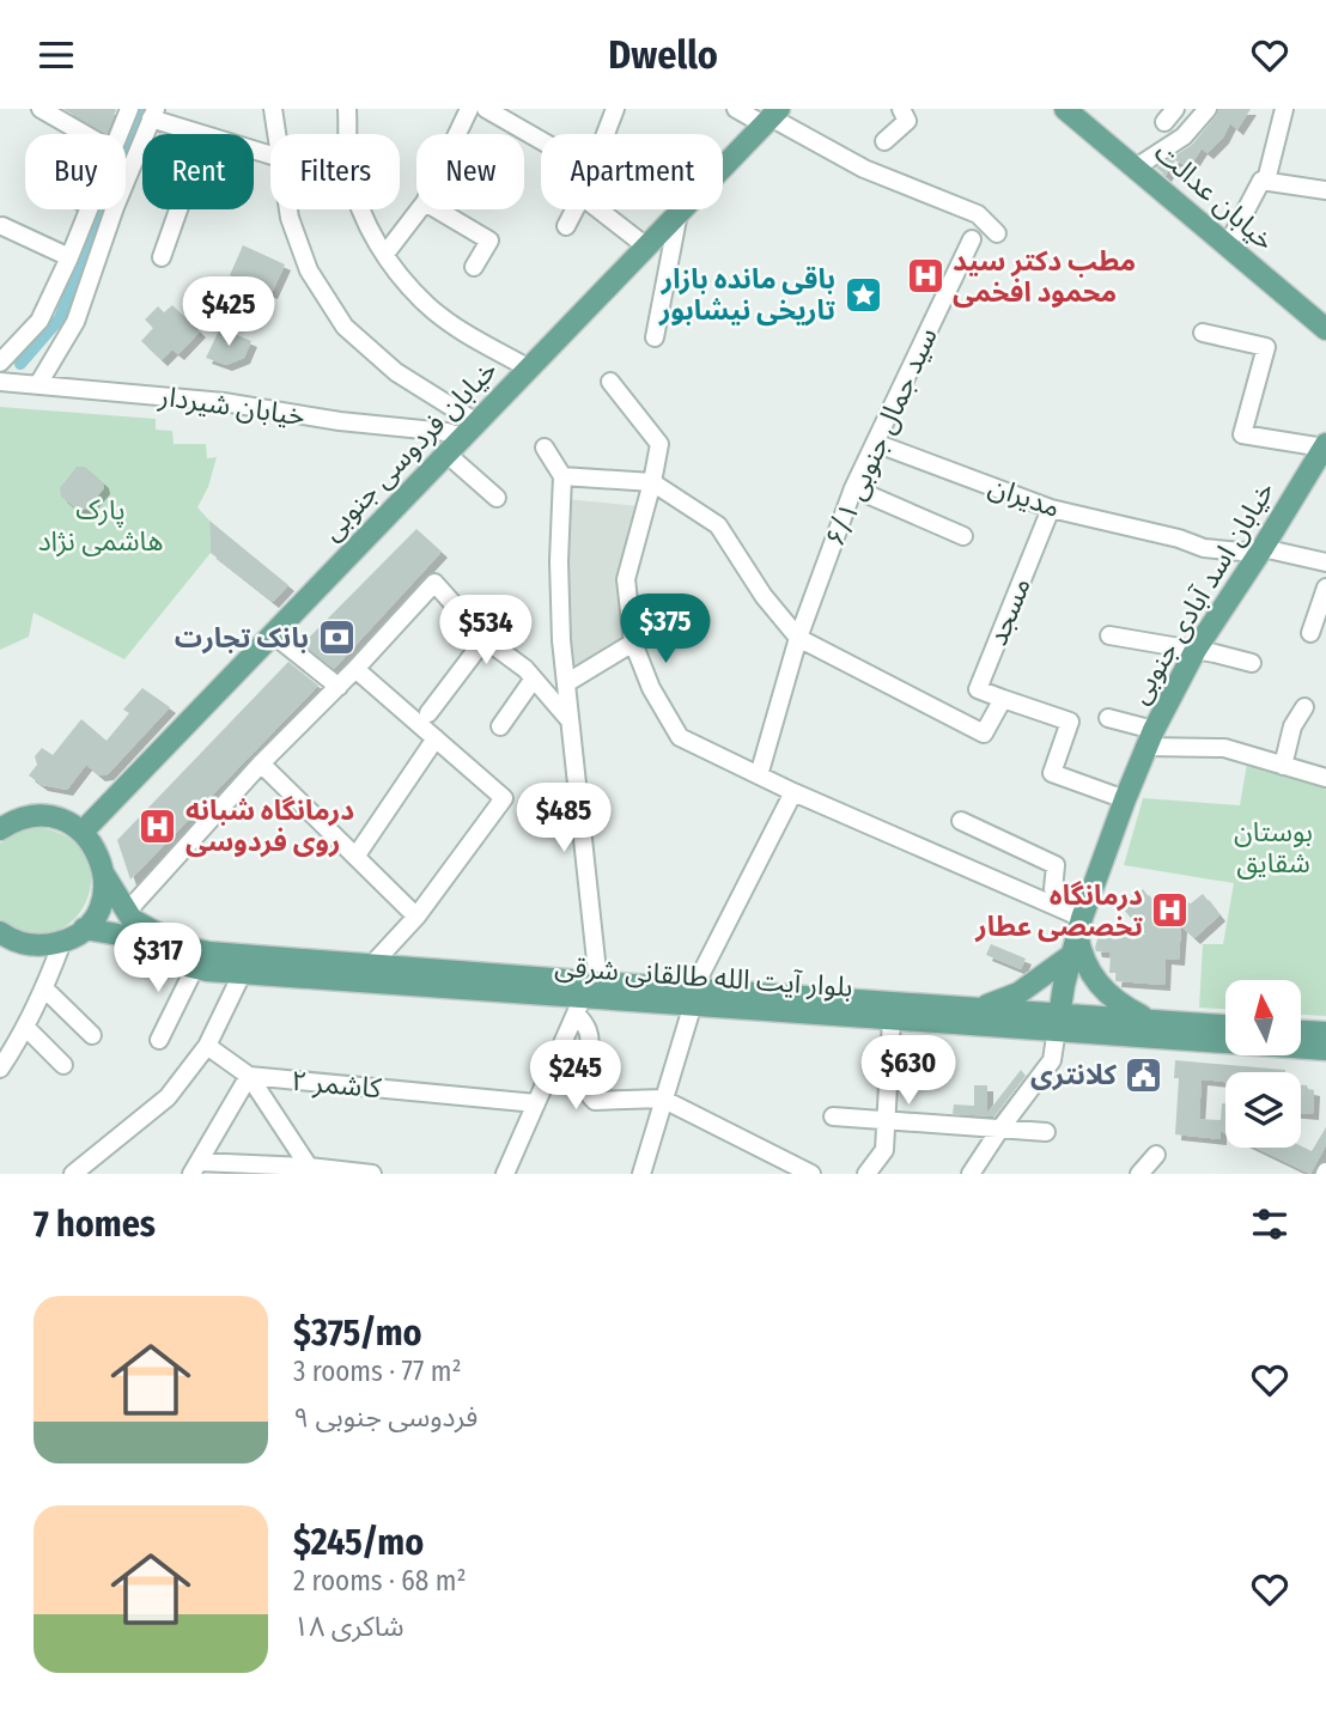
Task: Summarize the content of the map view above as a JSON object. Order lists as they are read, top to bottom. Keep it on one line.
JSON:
{"streets":{"main road":["خیابان عدالت","خیابان فردوسی جنوبی","خیابان اسد آبادی جنوبی","بلوار آیت الله طالقانی شرقی"],"street":["خیابان شیردار","سید جمال جنوبی ۶/۱","مدیران","مسجد","کاشمر ۲"]},"crossings":[["خیابان شیردار","خیابان فردوسی جنوبی"],["سید جمال جنوبی ۶/۱","مدیران"],["خیابان فردوسی جنوبی","بلوار آیت الله طالقانی شرقی"],["مدیران","خیابان اسد آبادی جنوبی"],["مدیران","مسجد"],["خیابان اسد آبادی جنوبی","بلوار آیت الله طالقانی شرقی"]],"parks":["پارک هاشمی نژاد","بوستان شقایق"],"places":{"hospital":["مطب دکتر سید محمود افخمی","درمانگاه شبانه روی فردوسی","درمانگاه تخصصی عطار"],"place":["باقی مانده بازار تاریخی نیشابور"],"bank":["بانک تجارت"],"public building":["کلانتری"]},"north":"top","page":{"header":"Dwello","chip":["Buy","Rent","Filters","New","Apartment"],"price":["$425","$375","$534","$485","$317","$630","$245"],"heading":"7 homes","list":[{"name":"$375/mo","note":"3 rooms · 77 m² · فردوسی جنوبی ۹"},{"name":"$245/mo","note":"2 rooms · 68 m² · شاکری ۱۸"}]}}
